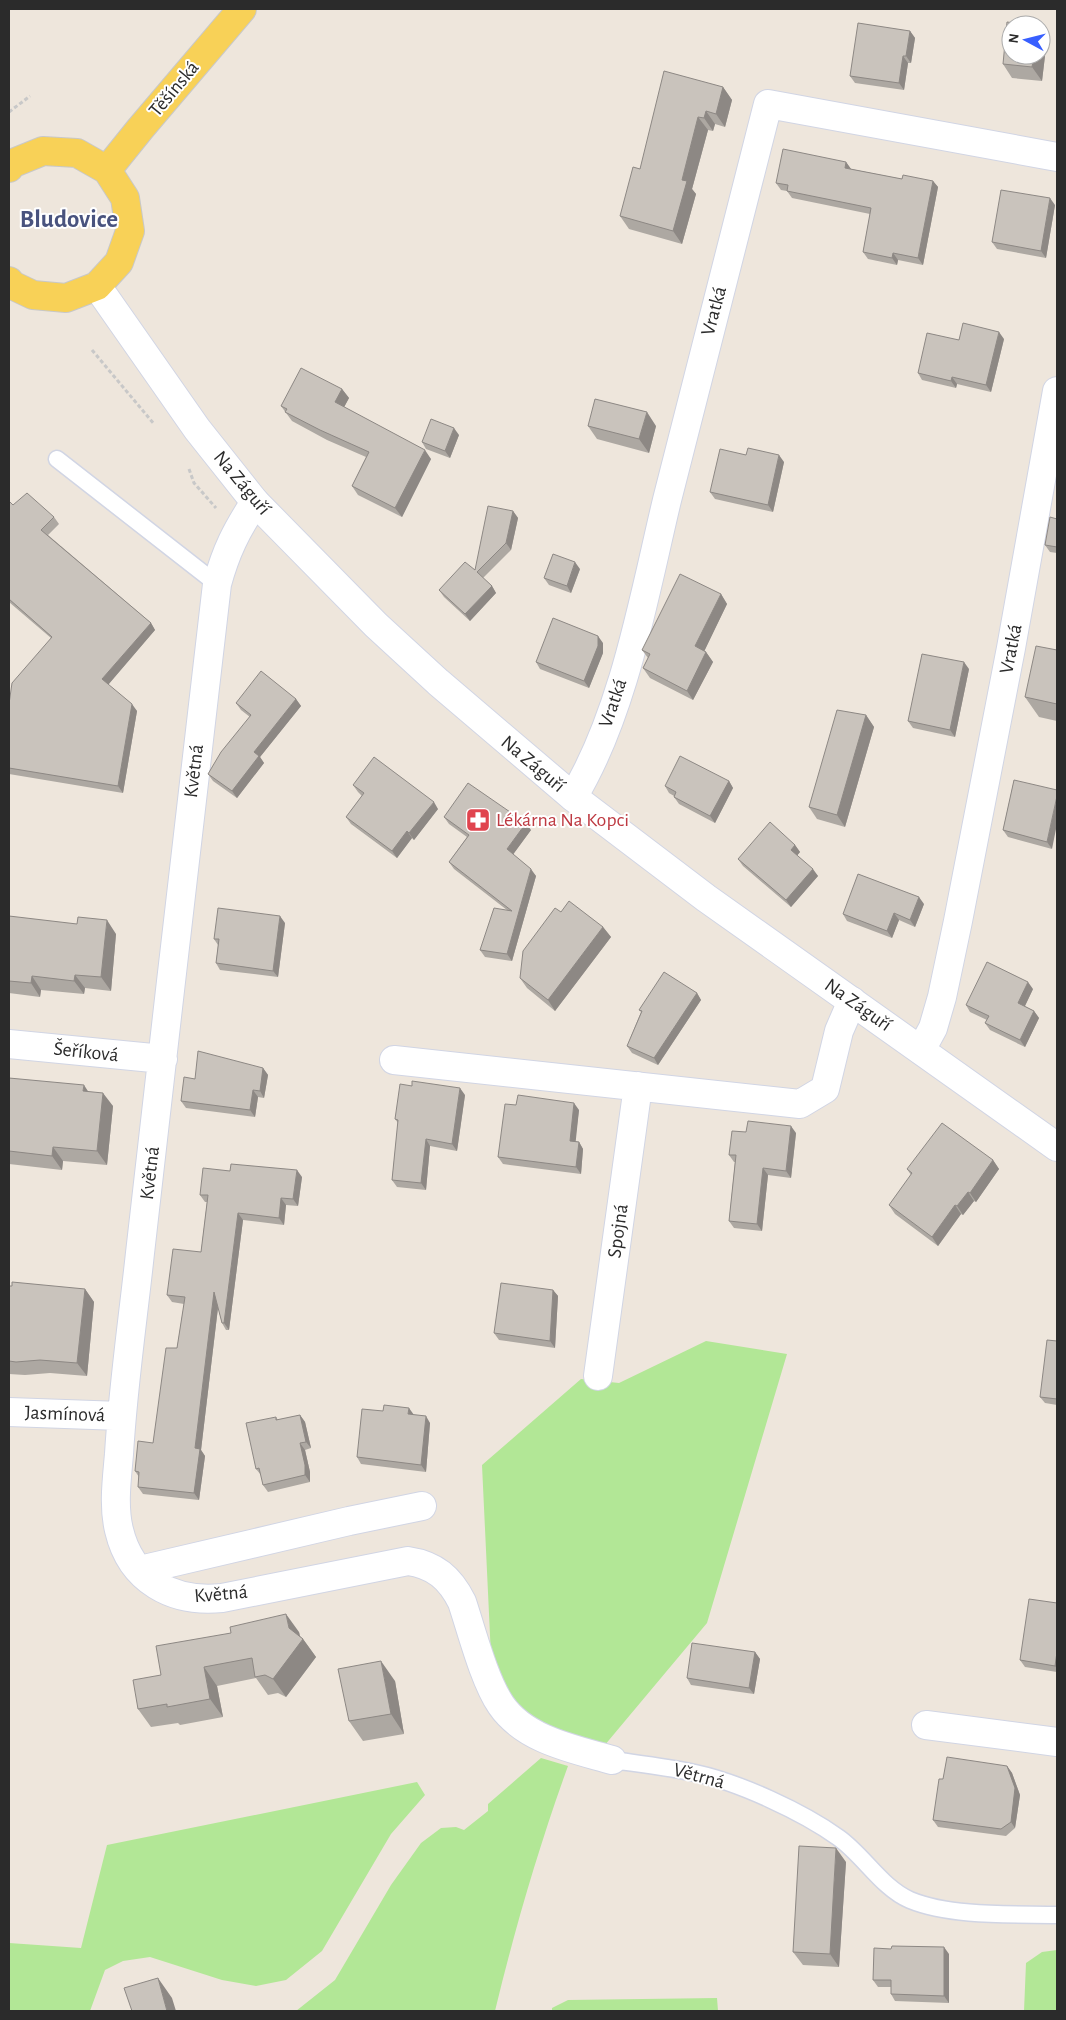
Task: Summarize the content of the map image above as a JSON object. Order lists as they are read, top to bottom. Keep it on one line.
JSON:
{"streets":{"main road":["Těšínská"],"street":["Vratká","Na Záguří","Květná","Šeříková","Spojná","Jasmínová","Větrná"]},"crossings":[["Vratká","Na Záguří"],["Na Záguří","Květná"],["Květná","Šeříková"],["Květná","Jasmínová"],["Květná","Větrná"]],"districts":["Bludovice"],"places":{"pharmacy":["Lékárna Na Kopci"]},"north":"left"}
